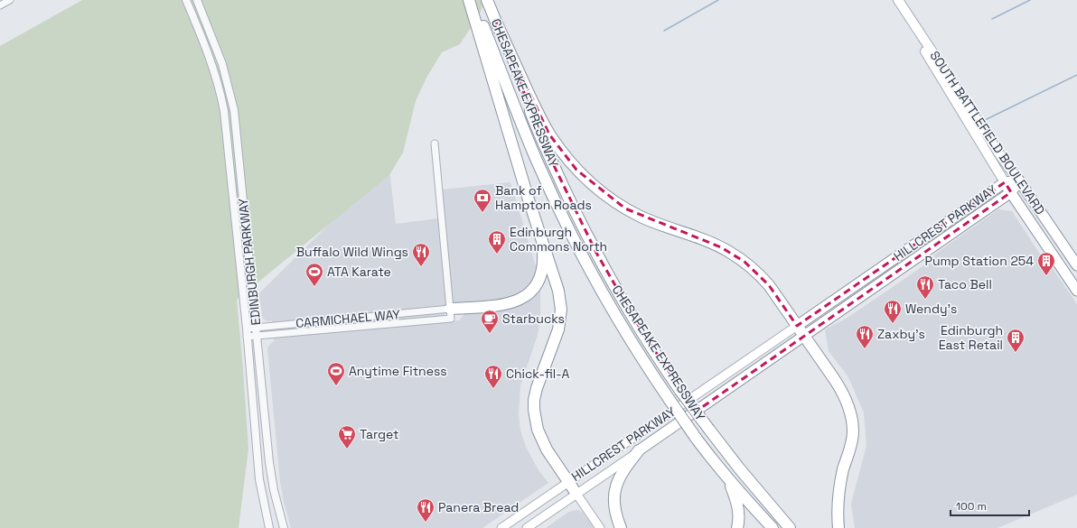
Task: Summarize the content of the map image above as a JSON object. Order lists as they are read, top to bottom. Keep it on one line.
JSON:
{"streets":{"highway":["CHESAPEAKE EXPRESSWAY","SOUTH BATTLEFIELD BOULEVARD","HILLCREST PARKWAY"],"street":["EDINBURGH PARKWAY","CARMICHAEL WAY"]},"crossings":[["SOUTH BATTLEFIELD BOULEVARD","HILLCREST PARKWAY"],["EDINBURGH PARKWAY","CARMICHAEL WAY"]],"places":{"bank":["Bank of Hampton Roads"],"building":["Edinburgh Commons North","Pump Station 254","Edinburgh East Retail"],"restaurant":["Buffalo Wild Wings","Taco Bell","Wendy's","Zaxby's","Chick-fil-A","Panera Bread"],"sports":["ATA Karate","Anytime Fitness"],"cafe":["Starbucks"],"supermarket":["Target"]},"scale_bar":"100 m"}
